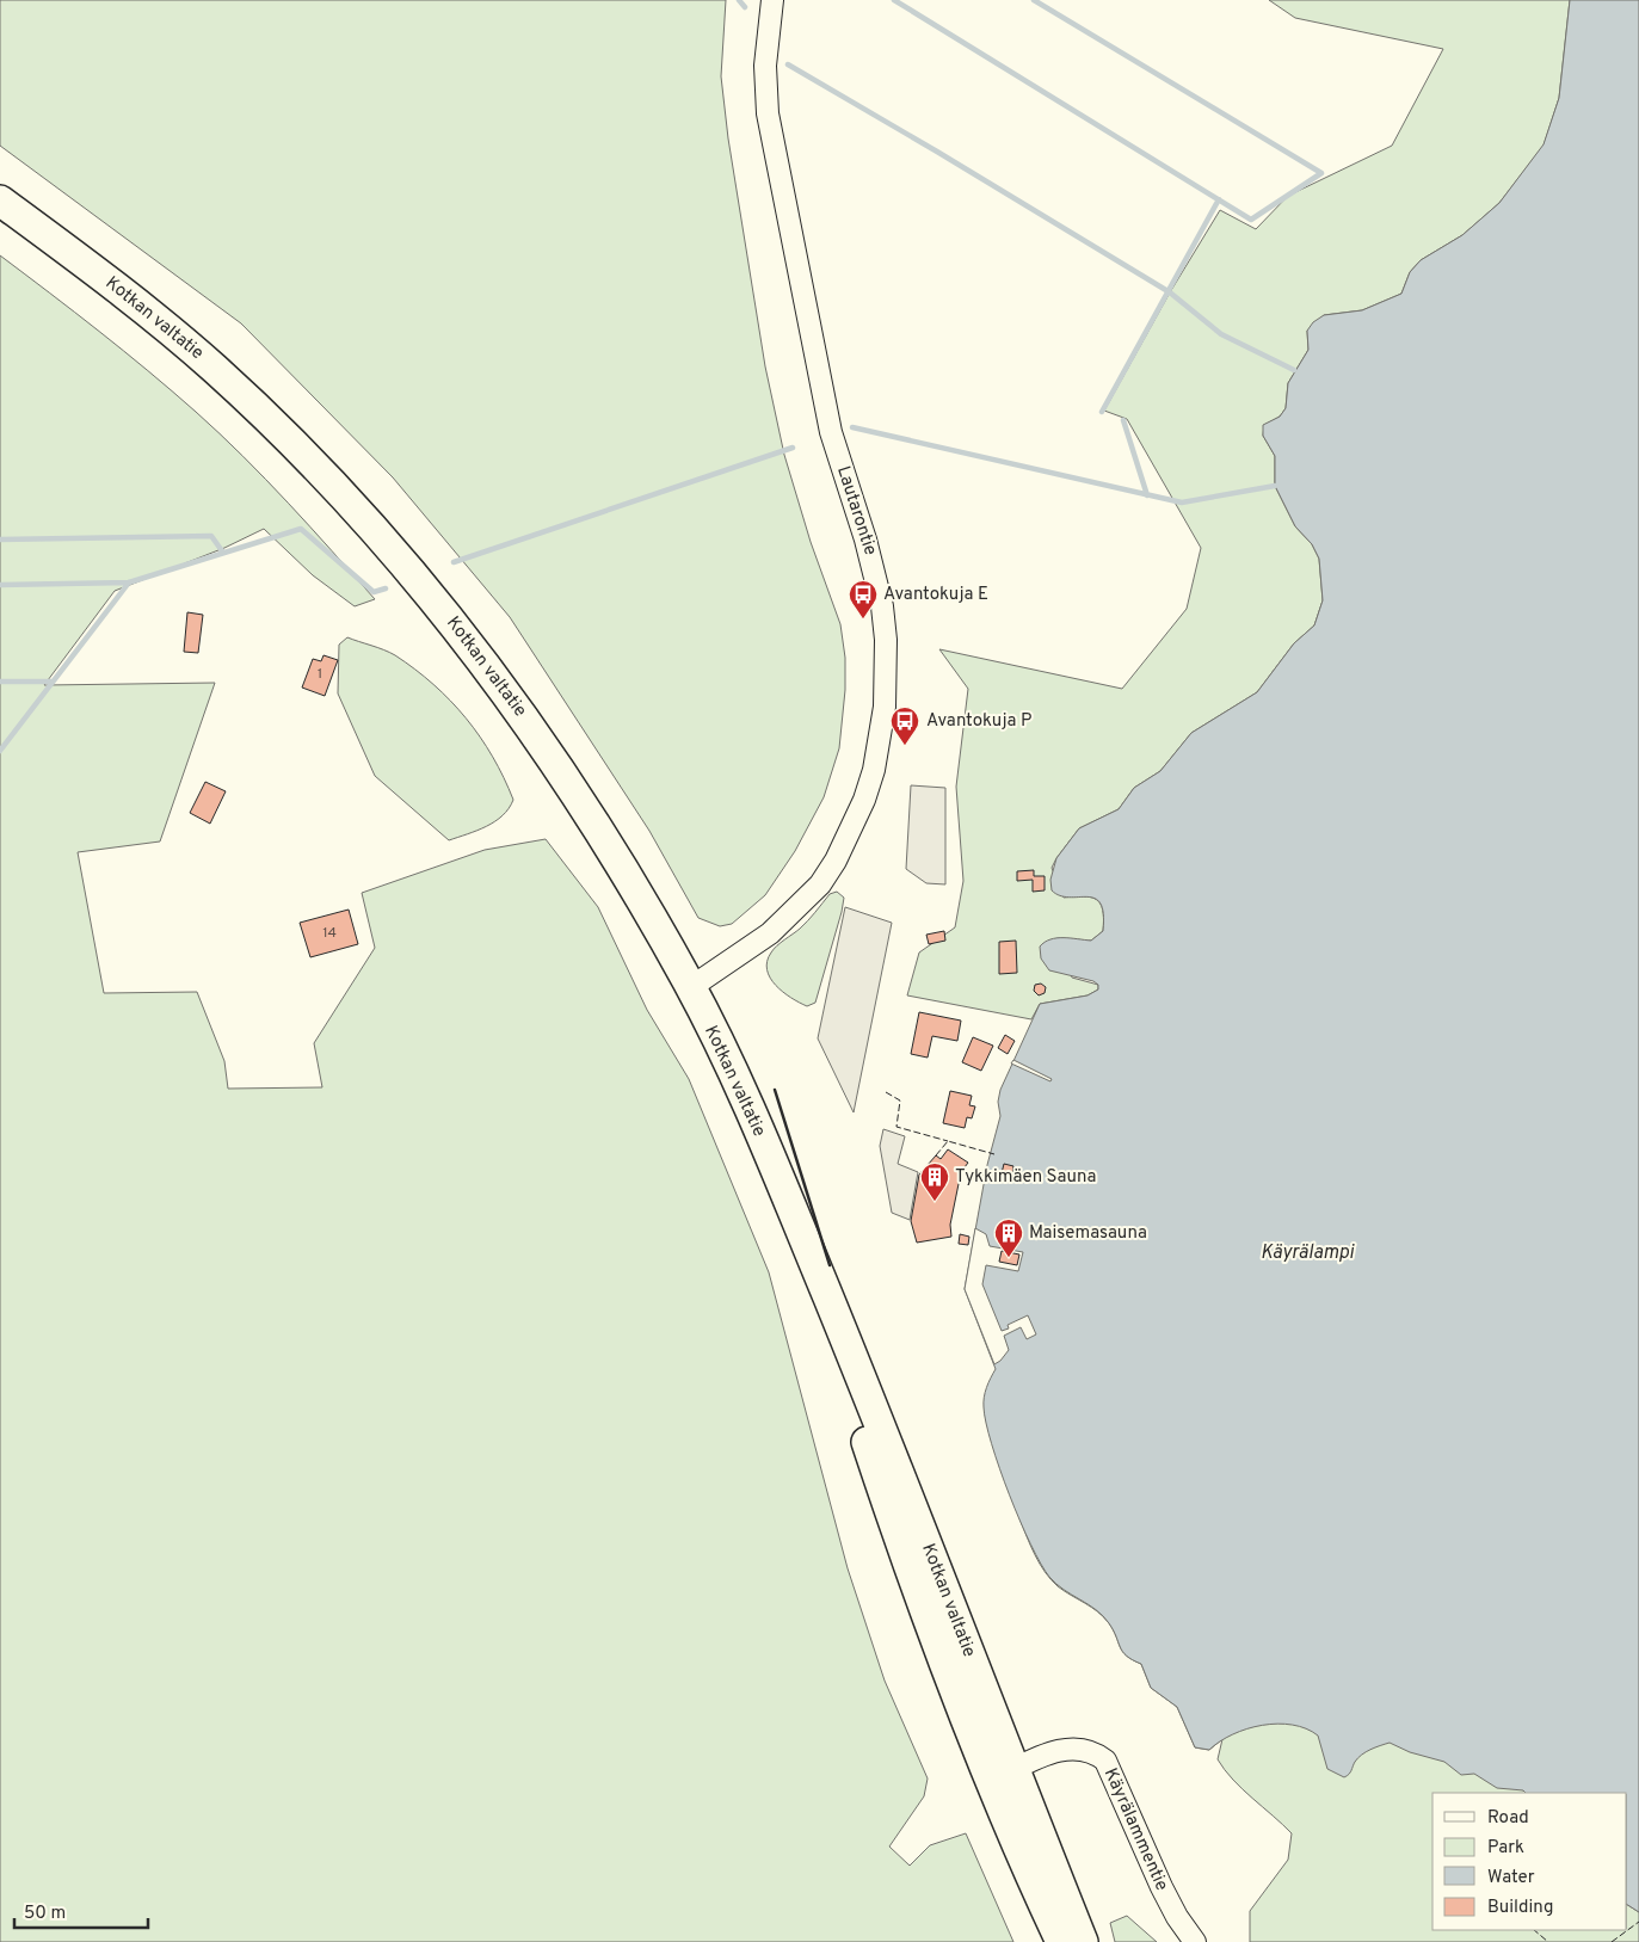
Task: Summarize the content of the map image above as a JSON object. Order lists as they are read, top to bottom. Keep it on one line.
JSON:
{"streets":{"highway":["Kotkan valtatie"],"street":["Lautarontie","Käyrälammentie"]},"crossings":[["Kotkan valtatie","Lautarontie"],["Kotkan valtatie","Käyrälammentie"]],"water":["Käyrälampi"],"places":{"bus stop":["Avantokuja E","Avantokuja P"],"building":["Tykkimäen Sauna","Maisemasauna"]},"house_numbers":["1","14"],"legend":["Road","Park","Water","Building"],"scale_bar":"50 m"}
